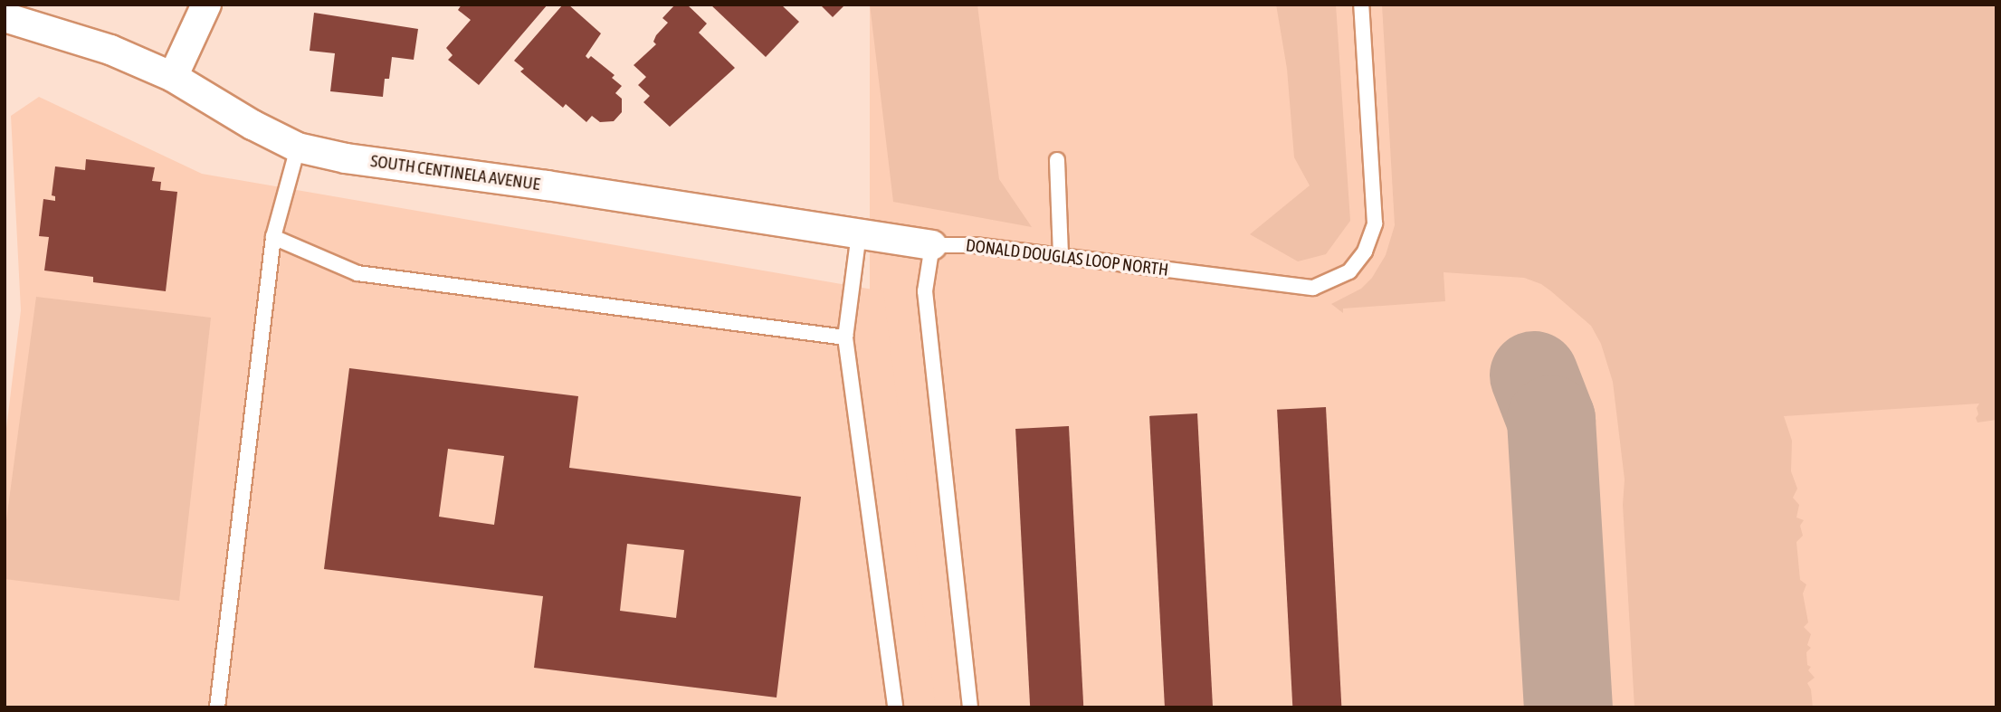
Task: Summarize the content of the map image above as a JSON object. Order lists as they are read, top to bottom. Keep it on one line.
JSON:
{"streets":{"street":["SOUTH CENTINELA AVENUE"],"lane":["DONALD DOUGLAS LOOP NORTH"]},"crossings":[["SOUTH CENTINELA AVENUE","DONALD DOUGLAS LOOP NORTH"]]}
